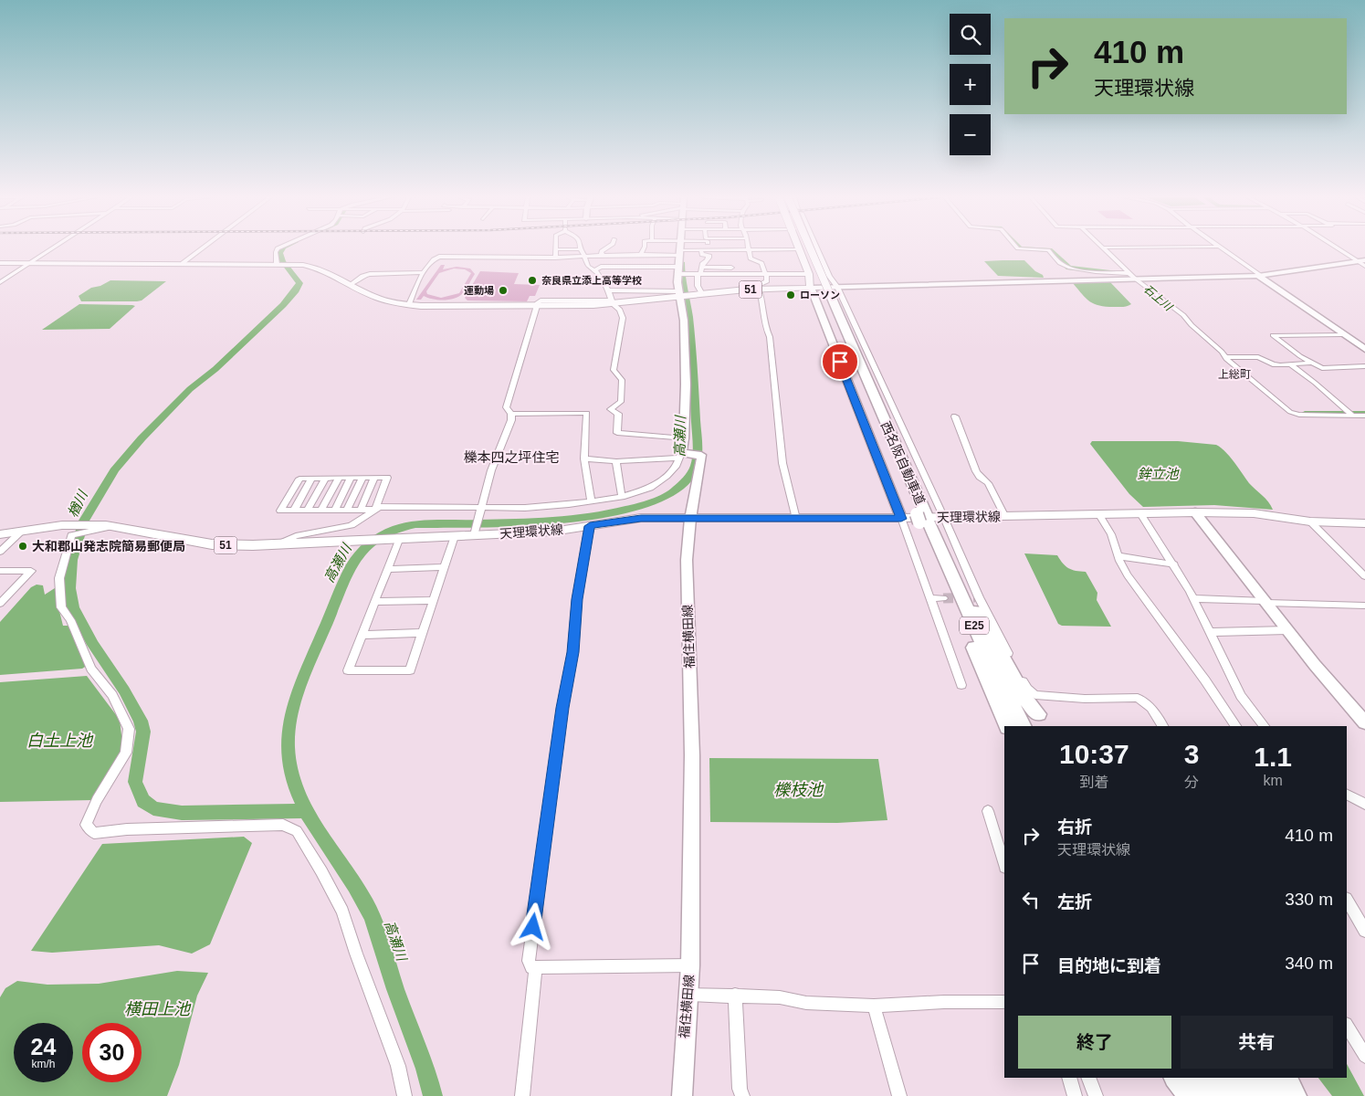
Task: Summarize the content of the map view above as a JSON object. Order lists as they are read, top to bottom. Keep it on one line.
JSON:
{"streets":{"highway":["西名阪自動車道","E25"],"main road":["51","天理環状線"],"street":["福住横田線"]},"crossings":[["51","福住横田線"],["天理環状線","福住横田線"]],"districts":["上総町","櫟本四之坪住宅"],"water":["石上川","高瀬川","鉾立池","楢川","白土上池","櫟枝池","横田上池"],"places":["奈良県立添上高等学校","運動場","ローソン","大和郡山発志院簡易郵便局"],"page":{"map_buttons":["+","−"],"turn":["410 m","天理環状線"],"eta":["10:37","到着","3","分","1.1","km"],"list":[{"name":"右折","note":"天理環状線","value":"410 m"},{"name":"左折","value":"330 m"},{"name":"目的地に到着","value":"340 m"}],"buttons":["終了","共有"],"speed":"24 km/h","limit":"30"}}
